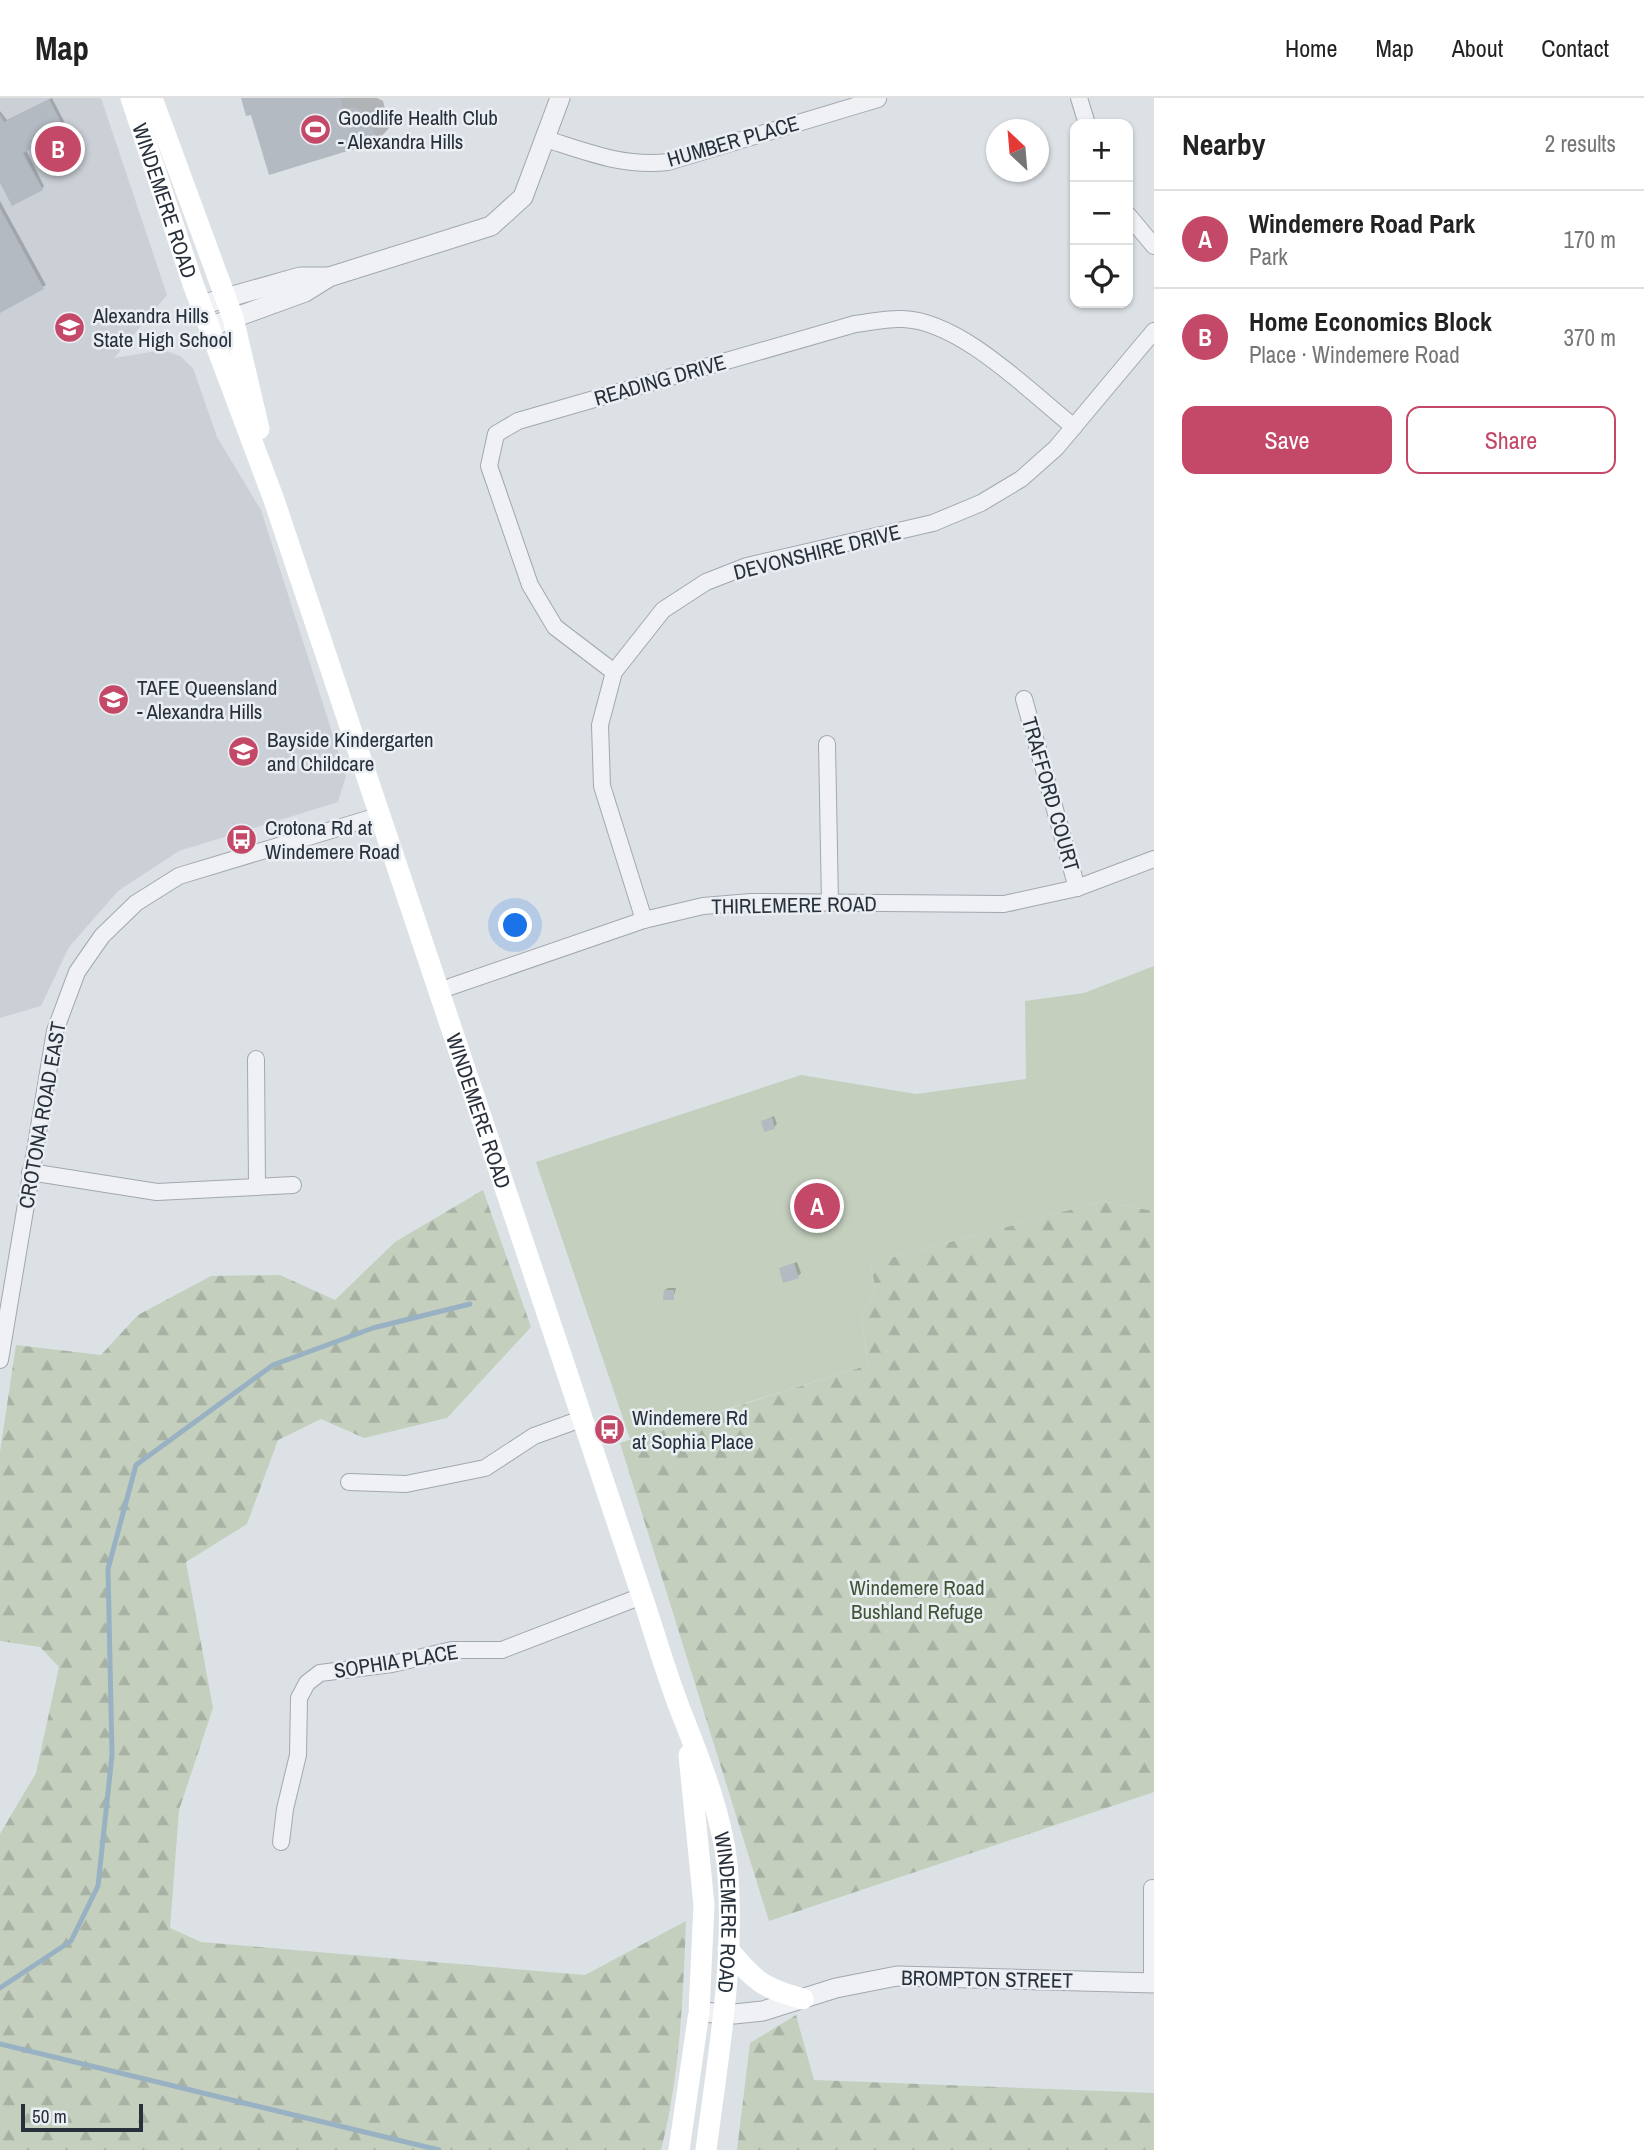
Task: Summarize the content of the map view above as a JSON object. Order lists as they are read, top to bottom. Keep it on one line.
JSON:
{"streets":{"main road":["WINDEMERE ROAD"],"street":["HUMBER PLACE","READING DRIVE","DEVONSHIRE DRIVE","TRAFFORD COURT","THIRLEMERE ROAD","CROTONA ROAD EAST","SOPHIA PLACE","BROMPTON STREET"]},"crossings":[["WINDEMERE ROAD","THIRLEMERE ROAD"],["WINDEMERE ROAD","CROTONA ROAD EAST"],["WINDEMERE ROAD","SOPHIA PLACE"],["WINDEMERE ROAD","BROMPTON STREET"],["READING DRIVE","DEVONSHIRE DRIVE"],["DEVONSHIRE DRIVE","THIRLEMERE ROAD"],["TRAFFORD COURT","THIRLEMERE ROAD"]],"parks":["Windemere Road Bushland Refuge"],"places":{"sports":["Goodlife Health Club - Alexandra Hills"],"school or university":["Alexandra Hills State High School","TAFE Queensland - Alexandra Hills","Bayside Kindergarten and Childcare"],"bus stop":["Crotona Rd at Windemere Road","Windemere Rd at Sophia Place"]},"scale_bar":"50 m","north":"top left","page":{"header":"Map","nav":["Home","Map","About","Contact"],"heading":["Nearby","2 results"],"map_buttons":["+","−"],"pins":["B","A"],"list":[{"mark":"A","name":"Windemere Road Park","note":"Park","value":"170 m"},{"mark":"B","name":"Home Economics Block","note":"Place · Windemere Road","value":"370 m"}],"buttons":["Save","Share"],"scale":"50 m"}}
